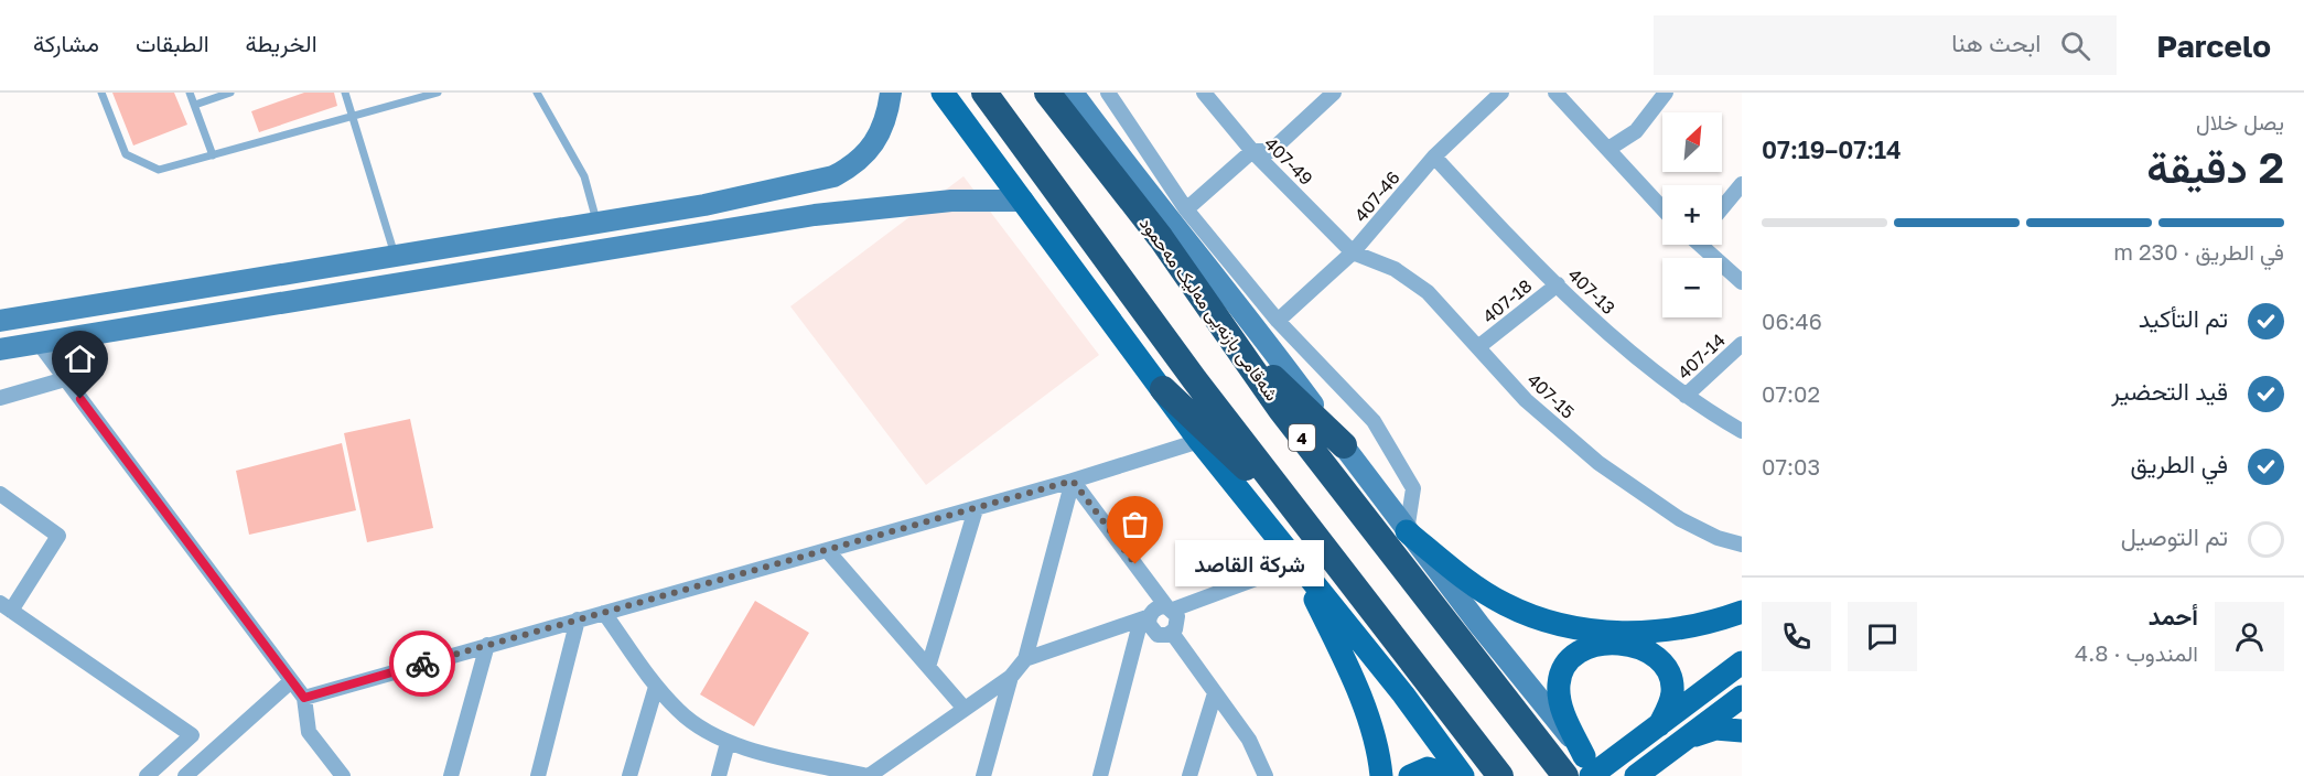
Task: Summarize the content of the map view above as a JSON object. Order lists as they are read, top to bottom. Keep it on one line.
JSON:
{"streets":{"highway":["شەقامی بازنەیی مەلیک مەحمود","4"],"street":["407-49","407-46","407-13","407-18","407-14","407-15"]},"crossings":[["407-49","407-46"],["407-49","407-15"],["407-46","407-13"],["407-46","407-15"],["407-13","407-18"],["407-13","407-14"],["407-18","407-15"]],"places":["شركة القاصد"],"north":"top right","page":{"header":"Parcelo","search":"ابحث هنا","nav":["الخريطة","الطبقات","مشاركة"],"heading":["2 دقيقة","يصل خلال","07:14–07:19"],"panel":["أحمد","المندوب · 4.8"],"map_buttons":["+","−"],"bar":"في الطريق · 230 m","list":[["تم التأكيد","06:46"],["قيد التحضير","07:02"],["في الطريق","07:03"],"تم التوصيل"],"bubble":"شركة القاصد"}}
